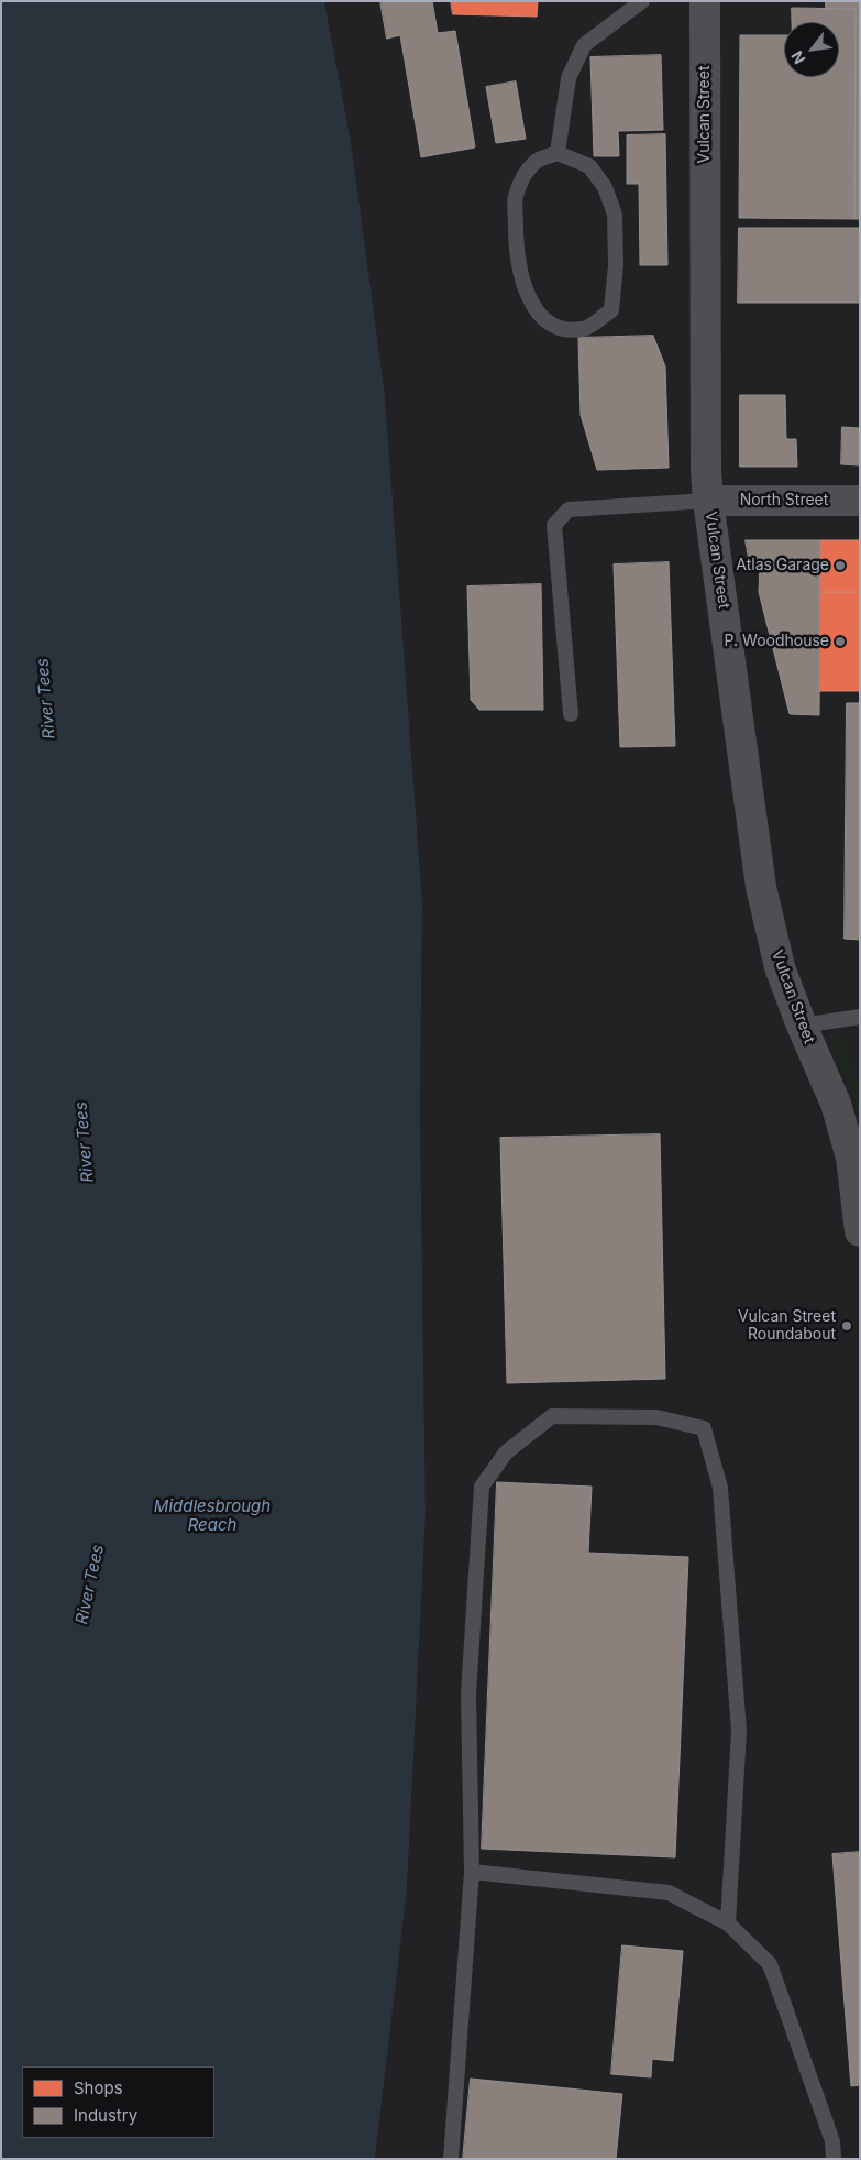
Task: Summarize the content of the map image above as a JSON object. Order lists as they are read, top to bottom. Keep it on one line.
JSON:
{"streets":{"street":["Vulcan Street","North Street"]},"crossings":[["Vulcan Street","North Street"]],"water":["River Tees","Middlesbrough Reach"],"places":["Atlas Garage","P. Woodhouse","Vulcan Street Roundabout"],"legend":["Shops","Industry"],"north":"bottom left"}
